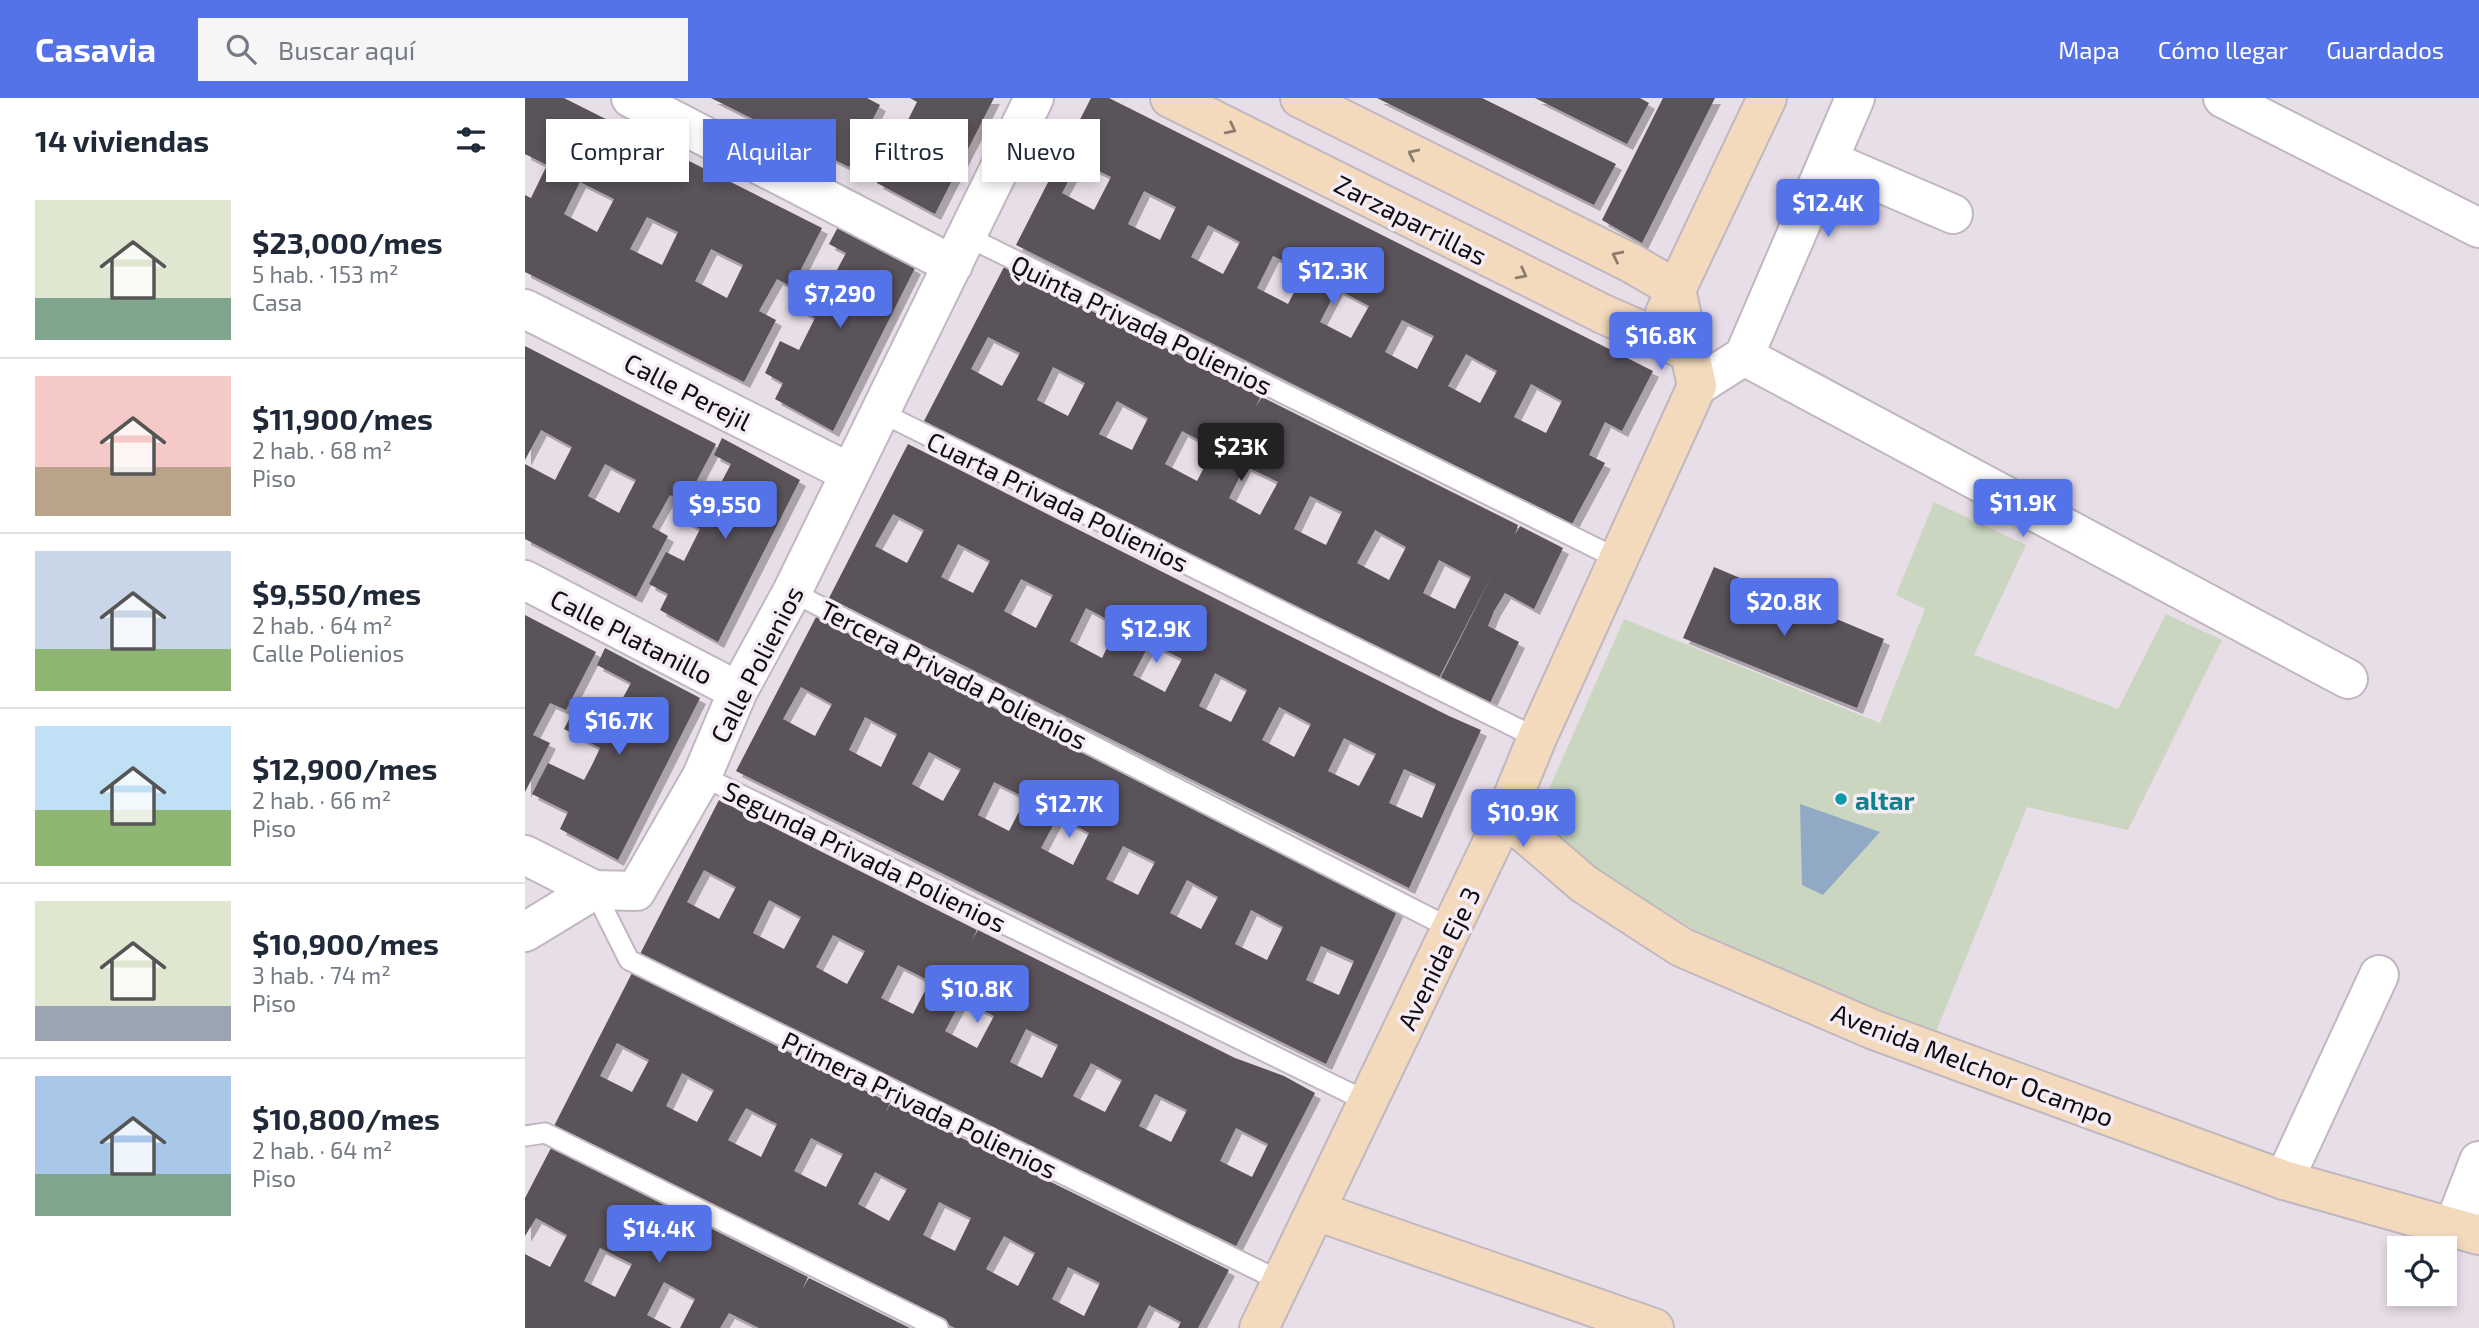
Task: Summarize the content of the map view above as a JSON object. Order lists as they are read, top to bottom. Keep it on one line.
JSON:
{"streets":{"street":["Zarzaparrillas","Calle Perejil","Calle Platanillo","Calle Polienios","Avenida Eje 3","Avenida Melchor Ocampo"],"lane":["Quinta Privada Polienios","Cuarta Privada Polienios","Tercera Privada Polienios","Segunda Privada Polienios","Primera Privada Polienios"]},"crossings":[["Quinta Privada Polienios","Calle Polienios"],["Quinta Privada Polienios","Avenida Eje 3"],["Calle Perejil","Calle Polienios"],["Cuarta Privada Polienios","Calle Polienios"],["Cuarta Privada Polienios","Avenida Eje 3"],["Calle Platanillo","Calle Polienios"],["Calle Polienios","Tercera Privada Polienios"],["Calle Polienios","Segunda Privada Polienios"],["Calle Polienios","Primera Privada Polienios"],["Tercera Privada Polienios","Avenida Eje 3"],["Segunda Privada Polienios","Avenida Eje 3"],["Avenida Eje 3","Avenida Melchor Ocampo"],["Avenida Eje 3","Primera Privada Polienios"]],"places":["altar"],"page":{"header":"Casavia","search":"Buscar aquí","nav":["Mapa","Cómo llegar","Guardados"],"heading":"14 viviendas","chip":["Comprar","Alquilar","Filtros","Nuevo"],"price":["$12.4K","$12.3K","$7,290","$16.8K","$23K","$11.9K","$9,550","$20.8K","$12.9K","$16.7K","$12.7K","$10.9K","$10.8K","$14.4K"],"list":[{"name":"$23,000/mes","note":"5 hab. · 153 m² · Casa"},{"name":"$11,900/mes","note":"2 hab. · 68 m² · Piso"},{"name":"$9,550/mes","note":"2 hab. · 64 m² · Calle Polienios"},{"name":"$12,900/mes","note":"2 hab. · 66 m² · Piso"},{"name":"$10,900/mes","note":"3 hab. · 74 m² · Piso"},{"name":"$10,800/mes","note":"2 hab. · 64 m² · Piso"}]}}
